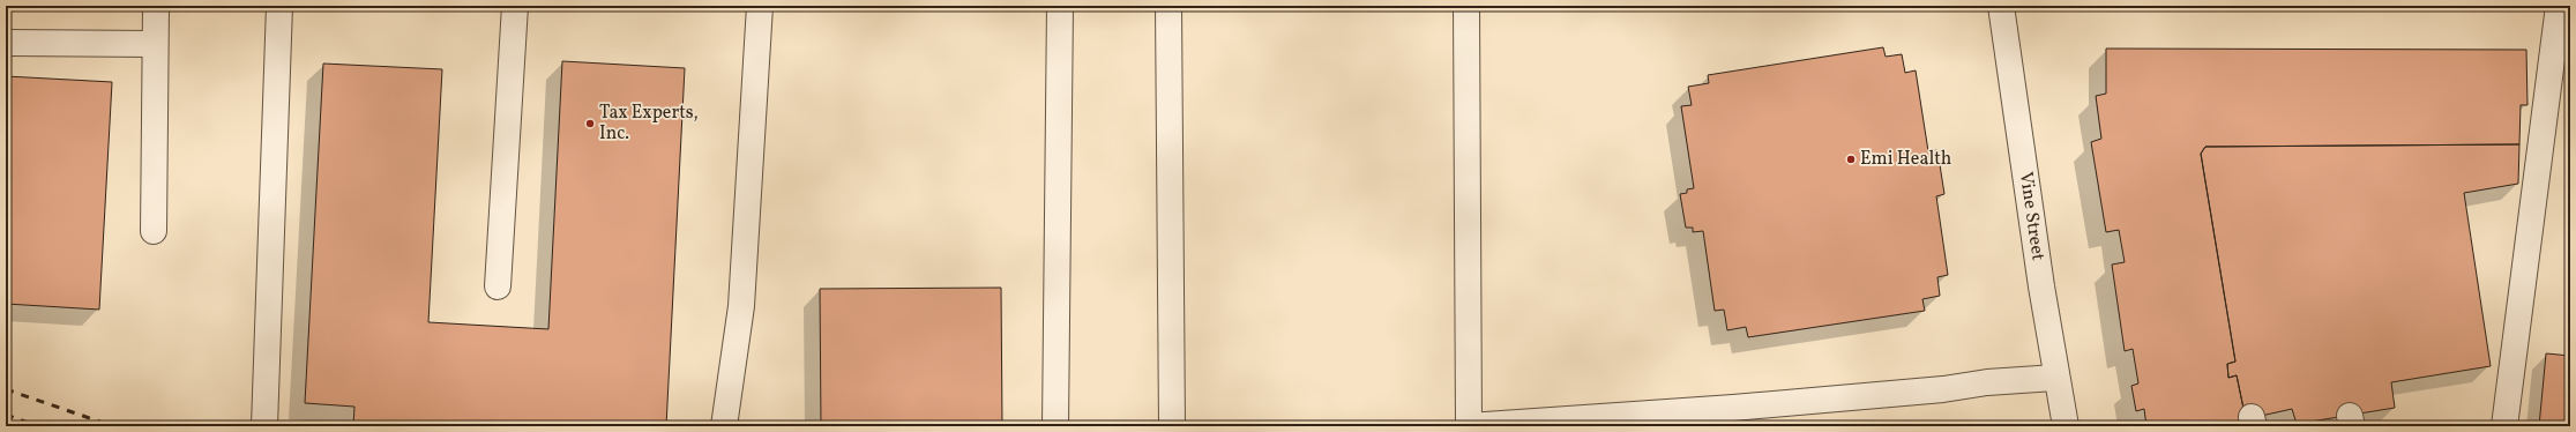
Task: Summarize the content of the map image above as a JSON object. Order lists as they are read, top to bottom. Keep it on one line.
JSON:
{"streets":{"street":["Vine Street"]},"places":["Tax Experts, Inc.","Emi Health"]}
